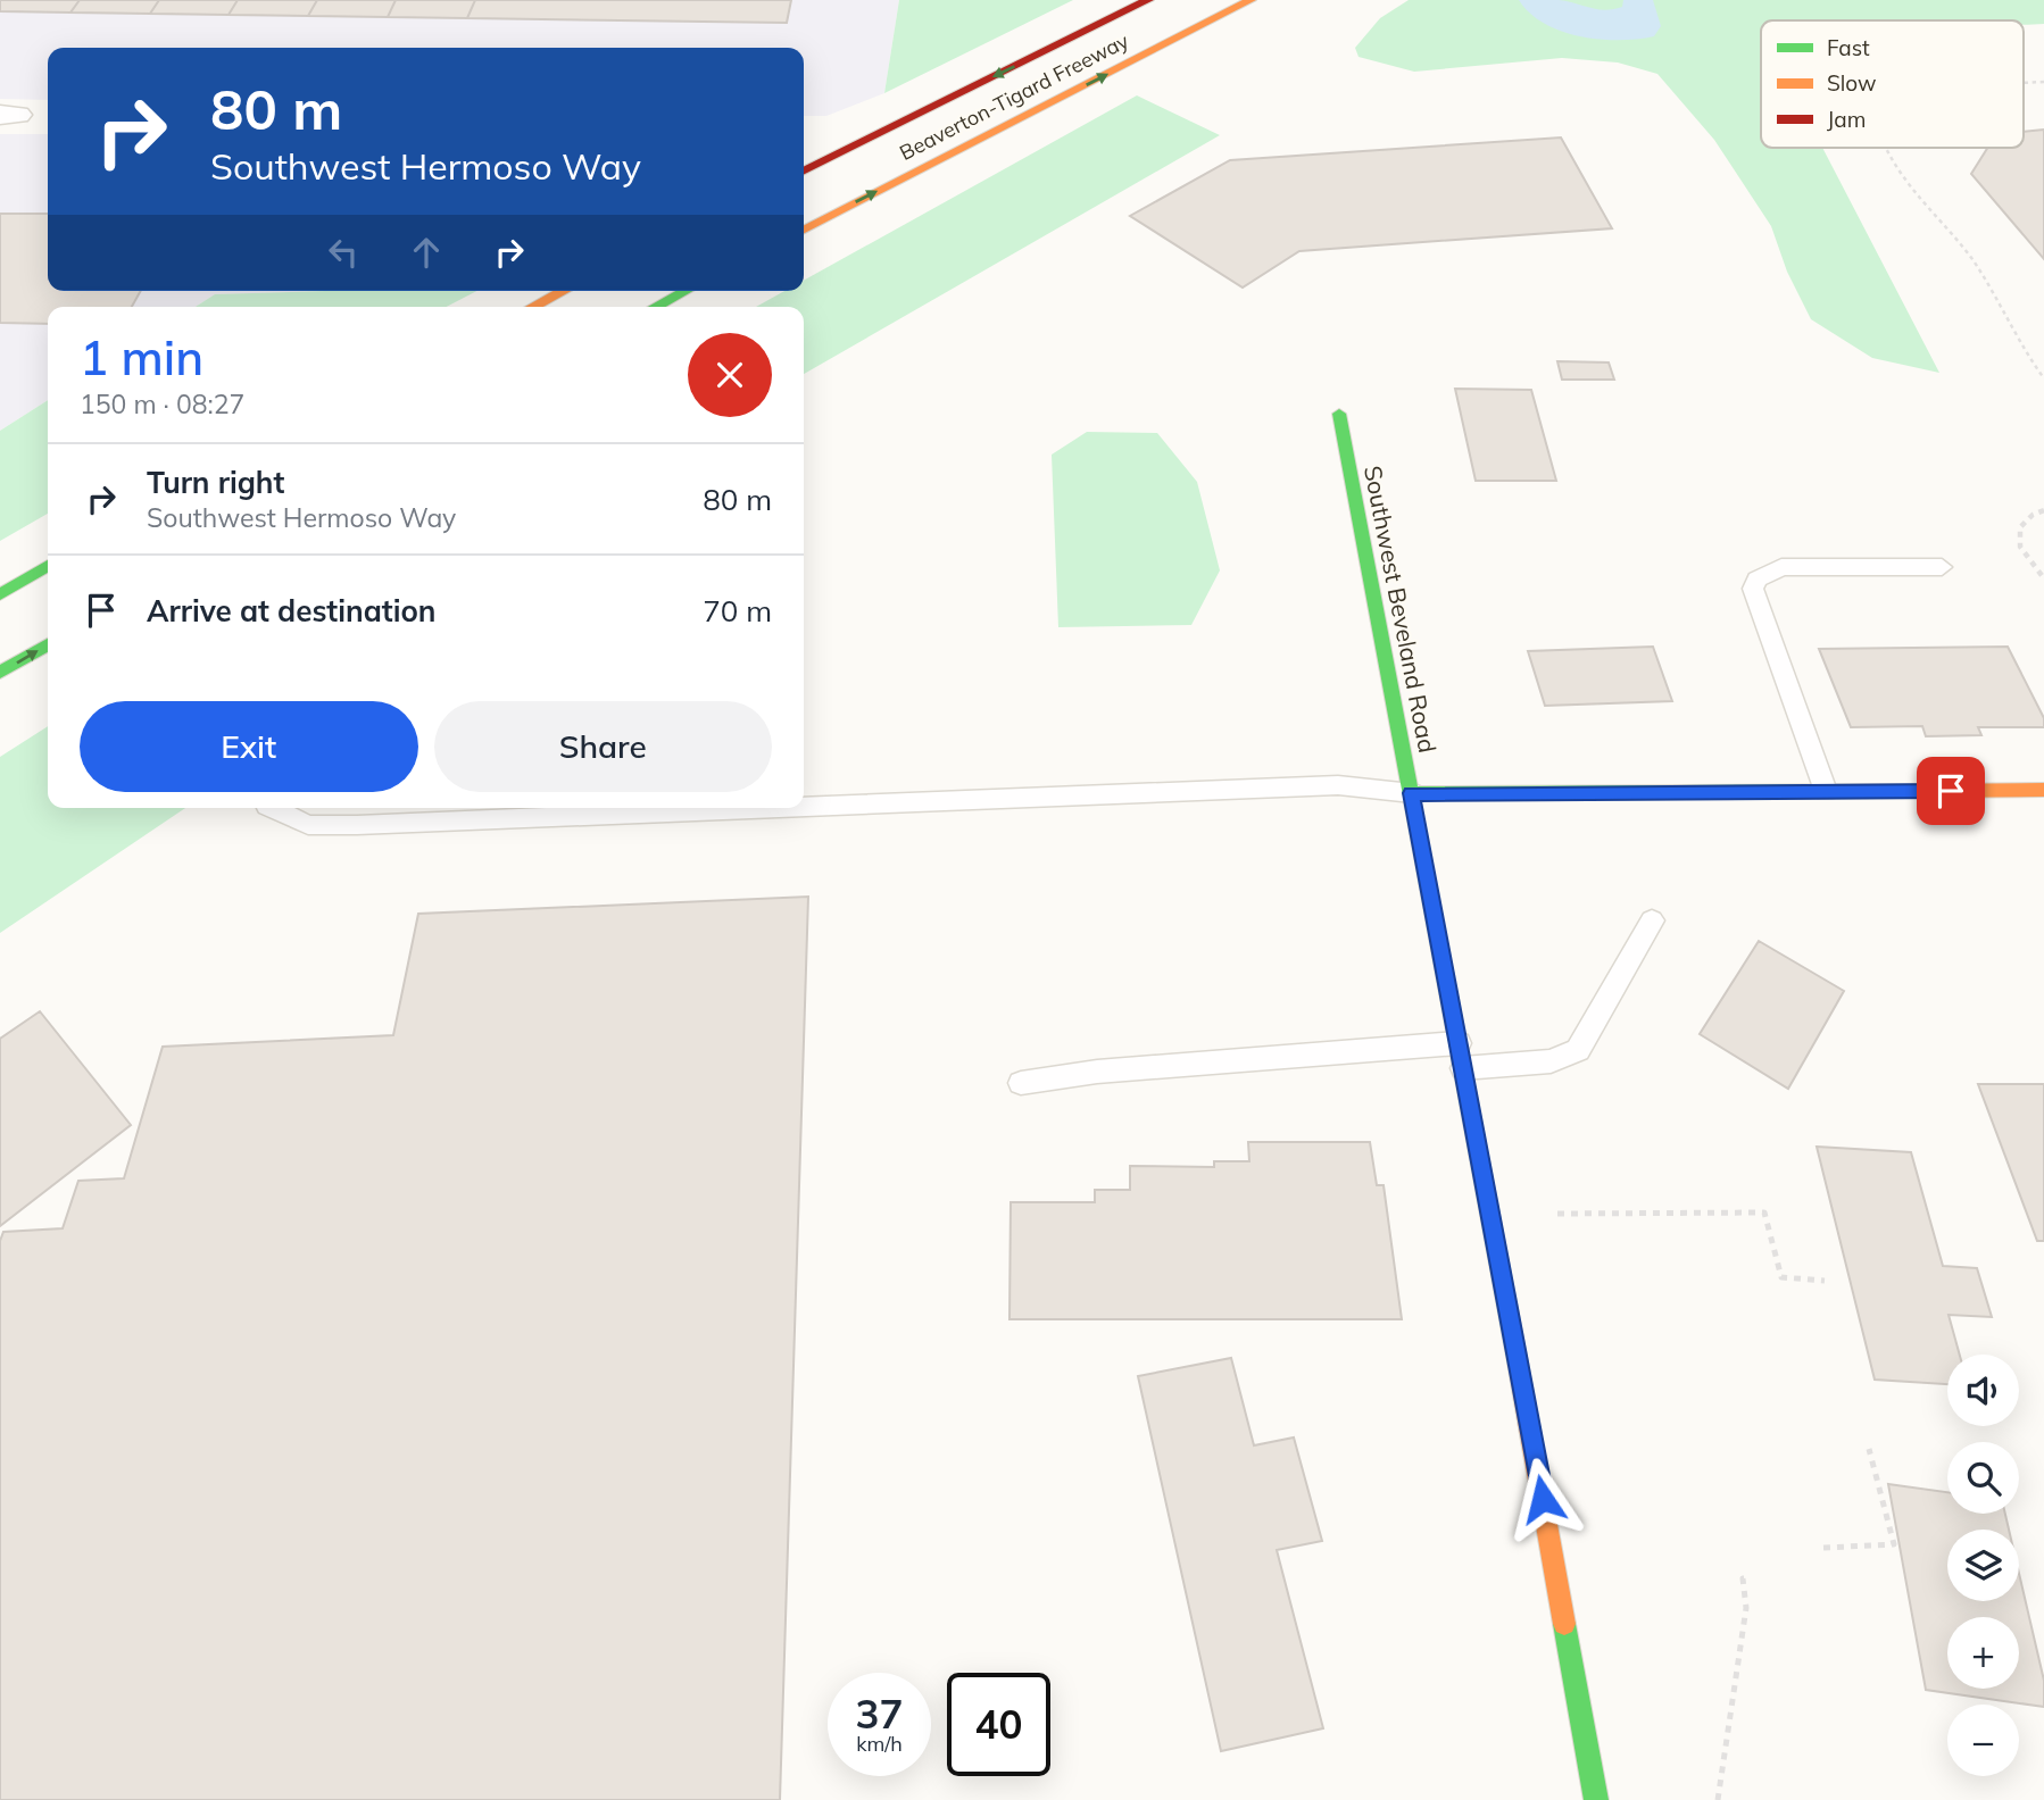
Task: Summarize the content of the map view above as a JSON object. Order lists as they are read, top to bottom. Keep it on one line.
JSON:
{"streets":{"main road":["Beaverton-Tigard Freeway","Southwest Beveland Road"]},"legend":["Fast","Slow","Jam"],"page":{"turn":["80 m","Southwest Hermoso Way"],"heading":["1 min","150 m · 08:27"],"list":[{"name":"Turn right","note":"Southwest Hermoso Way","value":"80 m"},{"name":"Arrive at destination","value":"70 m"}],"buttons":["Exit","Share"],"map_buttons":["+","−"],"speed":"37 km/h","limit":"40"}}
